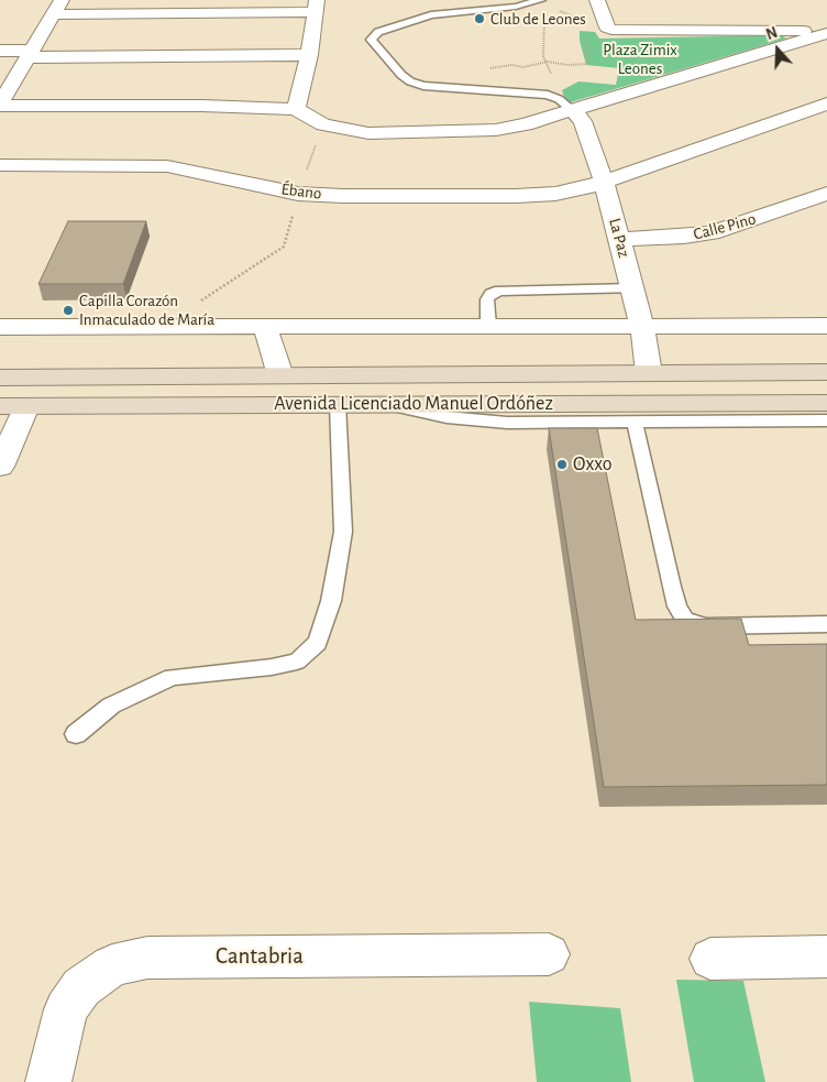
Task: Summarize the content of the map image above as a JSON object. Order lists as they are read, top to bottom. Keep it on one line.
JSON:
{"streets":{"main road":["Avenida Licenciado Manuel Ordóñez"],"street":["Ébano","Calle Pino","La Paz","Cantabria"]},"crossings":[["Ébano","La Paz"],["Calle Pino","La Paz"],["La Paz","Avenida Licenciado Manuel Ordóñez"]],"parks":["Plaza Zimix Leones"],"places":["Club de Leones","Capilla Corazón Inmaculado de María","Oxxo"],"north":"top"}
